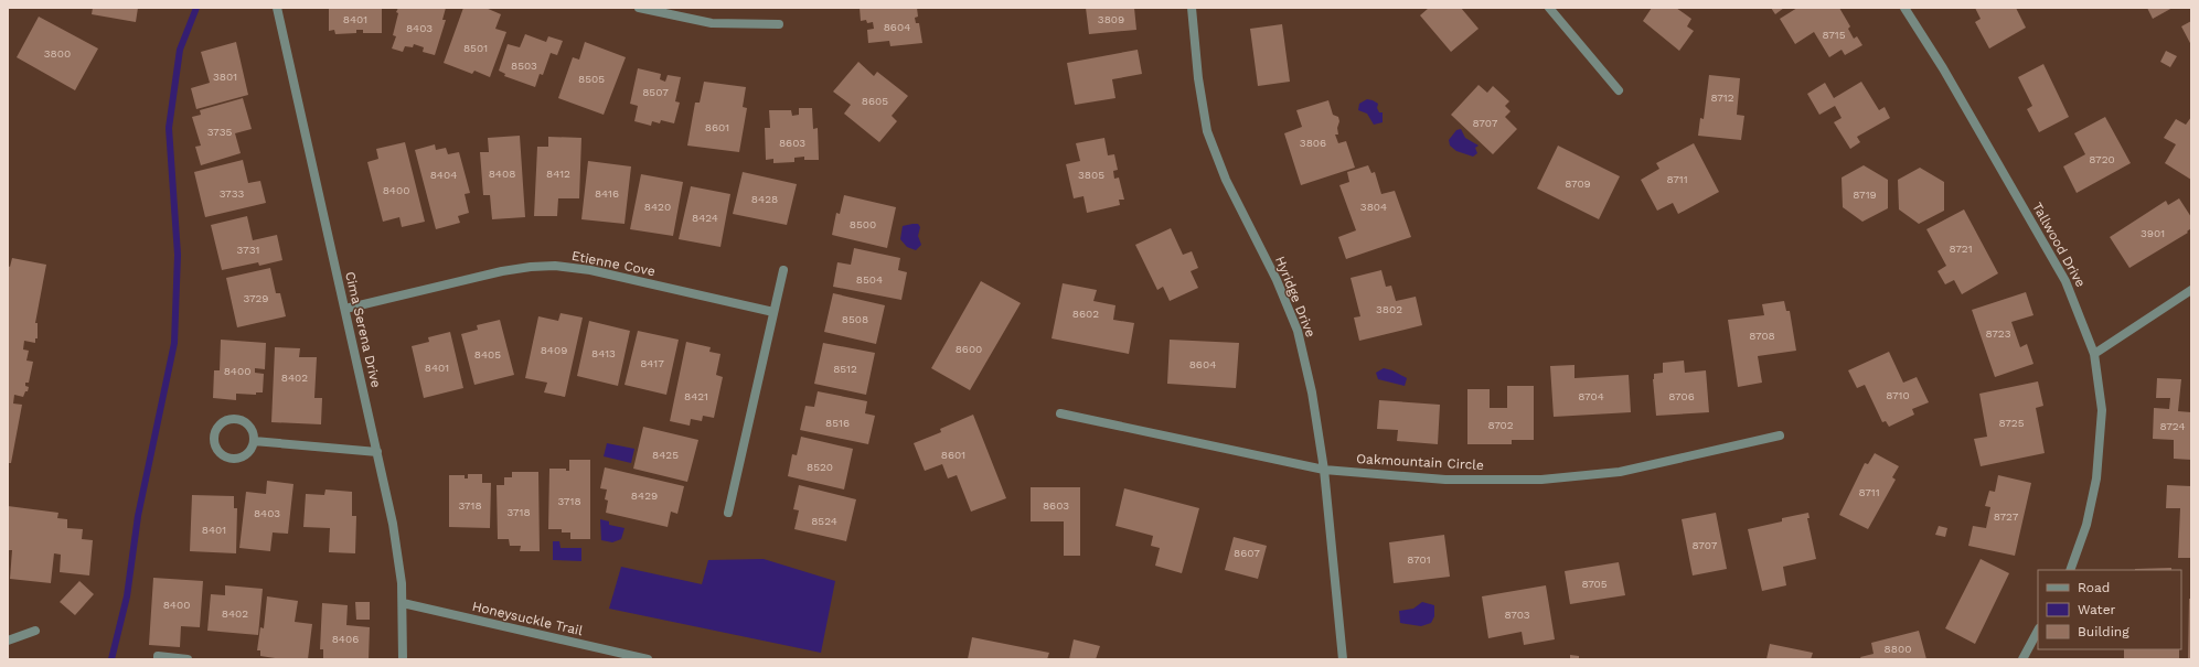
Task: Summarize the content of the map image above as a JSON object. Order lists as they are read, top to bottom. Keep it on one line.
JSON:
{"streets":{"street":["Tallwood Drive","Etienne Cove","Hyridge Drive","Cima Serena Drive","Oakmountain Circle","Honeysuckle Trail"]},"crossings":[["Etienne Cove","Cima Serena Drive"],["Hyridge Drive","Oakmountain Circle"],["Cima Serena Drive","Honeysuckle Trail"]],"house_numbers":["8401","3809","8604","8403","8715","8501","3800","8503","3801","8505","8507","8712","8605","8707","8601","3735","8603","3806","8720","8408","8412","8404","3805","8711","8709","8400","3733","8416","8719","8428","8420","3804","8424","8500","3901","8721","3731","8504","3729","3802","8602","8508","8723","8708","8600","8409","8413","8405","8417","8604","8401","8512","8400","8402","8710","8421","8704","8706","8516","8725","8702","8724","8425","8601","8520","8711","8429","3718","3718","8603","3718","8403","8727","8524","8401","8707","8607","8701","8705","8400","8402","8703","8406","8800"],"legend":["Road","Water","Building"]}
